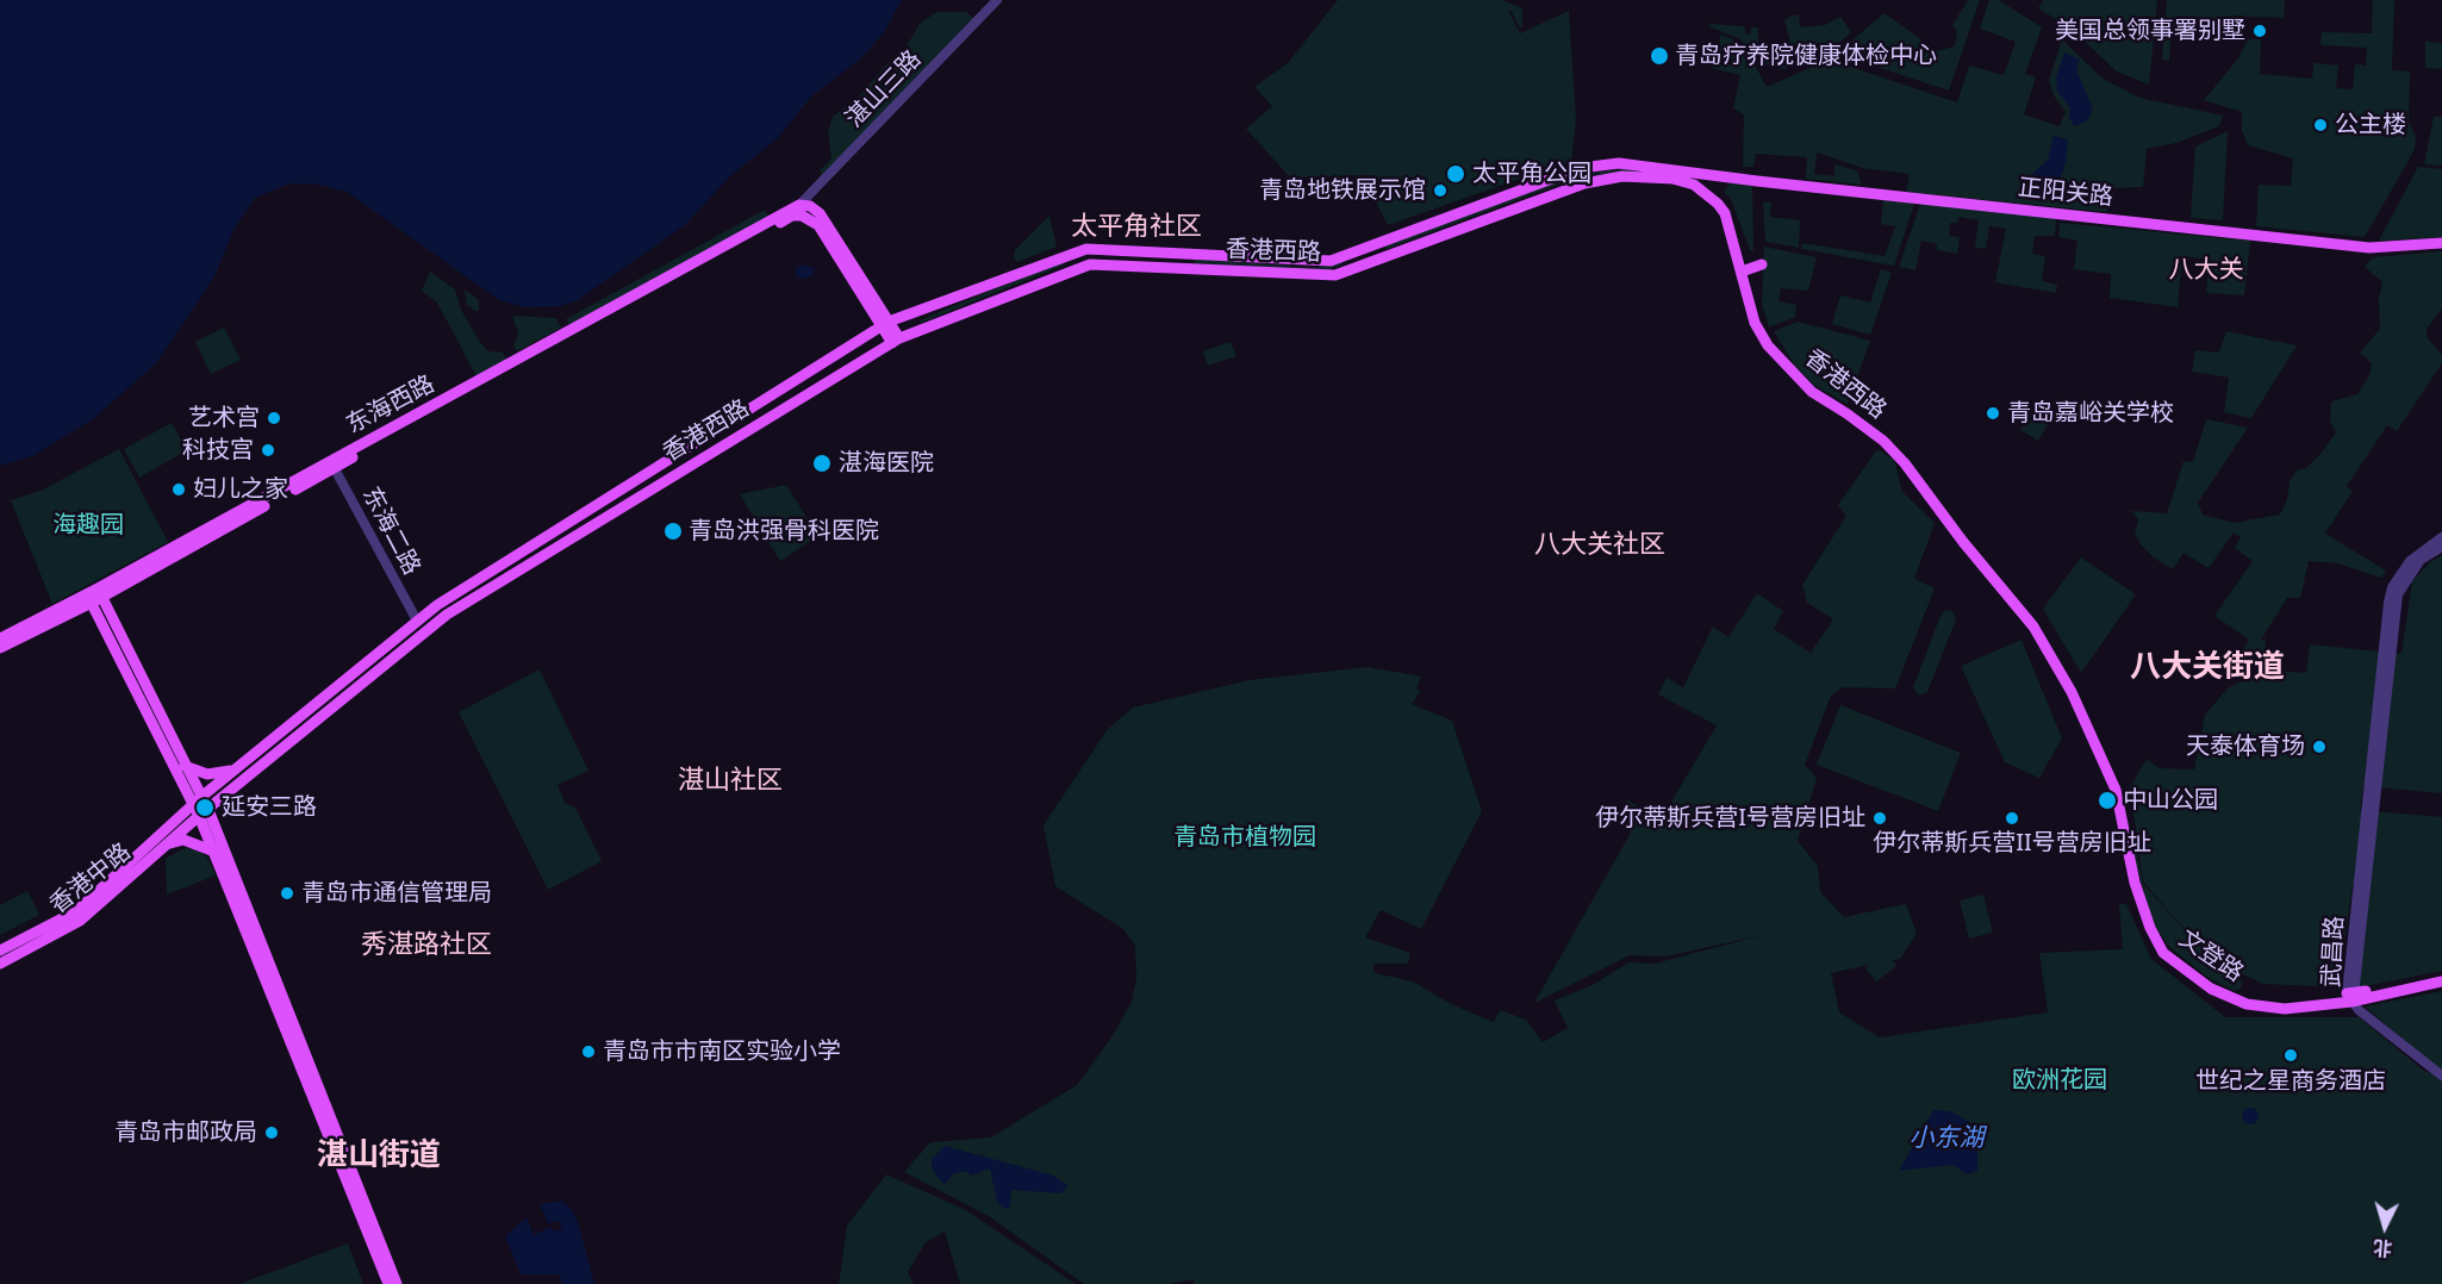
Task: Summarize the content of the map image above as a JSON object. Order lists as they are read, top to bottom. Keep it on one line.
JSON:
{"streets":{"main road":["正阳关路","香港西路","东海西路","香港中路","文登路"],"street":["湛山三路","东海二路","武昌路"]},"crossings":[["湛山三路","东海西路"],["正阳关路","香港西路"],["香港西路","东海西路"],["香港西路","东海二路"],["香港西路","香港中路"],["香港西路","文登路"],["东海西路","东海二路"],["武昌路","文登路"]],"districts":["太平角社区","八大关","八大关社区","八大关街道","湛山社区","秀湛路社区","湛山街道"],"water":["小东湖"],"parks":["海趣园","青岛市植物园","欧洲花园"],"places":["美国总领事署别墅","青岛疗养院健康体检中心","公主楼","太平角公园","青岛地铁展示馆","青岛嘉峪关学校","艺术宫","科技宫","湛海医院","妇儿之家","青岛洪强骨科医院","天泰体育场","中山公园","延安三路","伊尔蒂斯兵营I号营房旧址","伊尔蒂斯兵营II号营房旧址","青岛市通信管理局","青岛市市南区实验小学","世纪之星商务酒店","青岛市邮政局"],"north":"bottom"}
